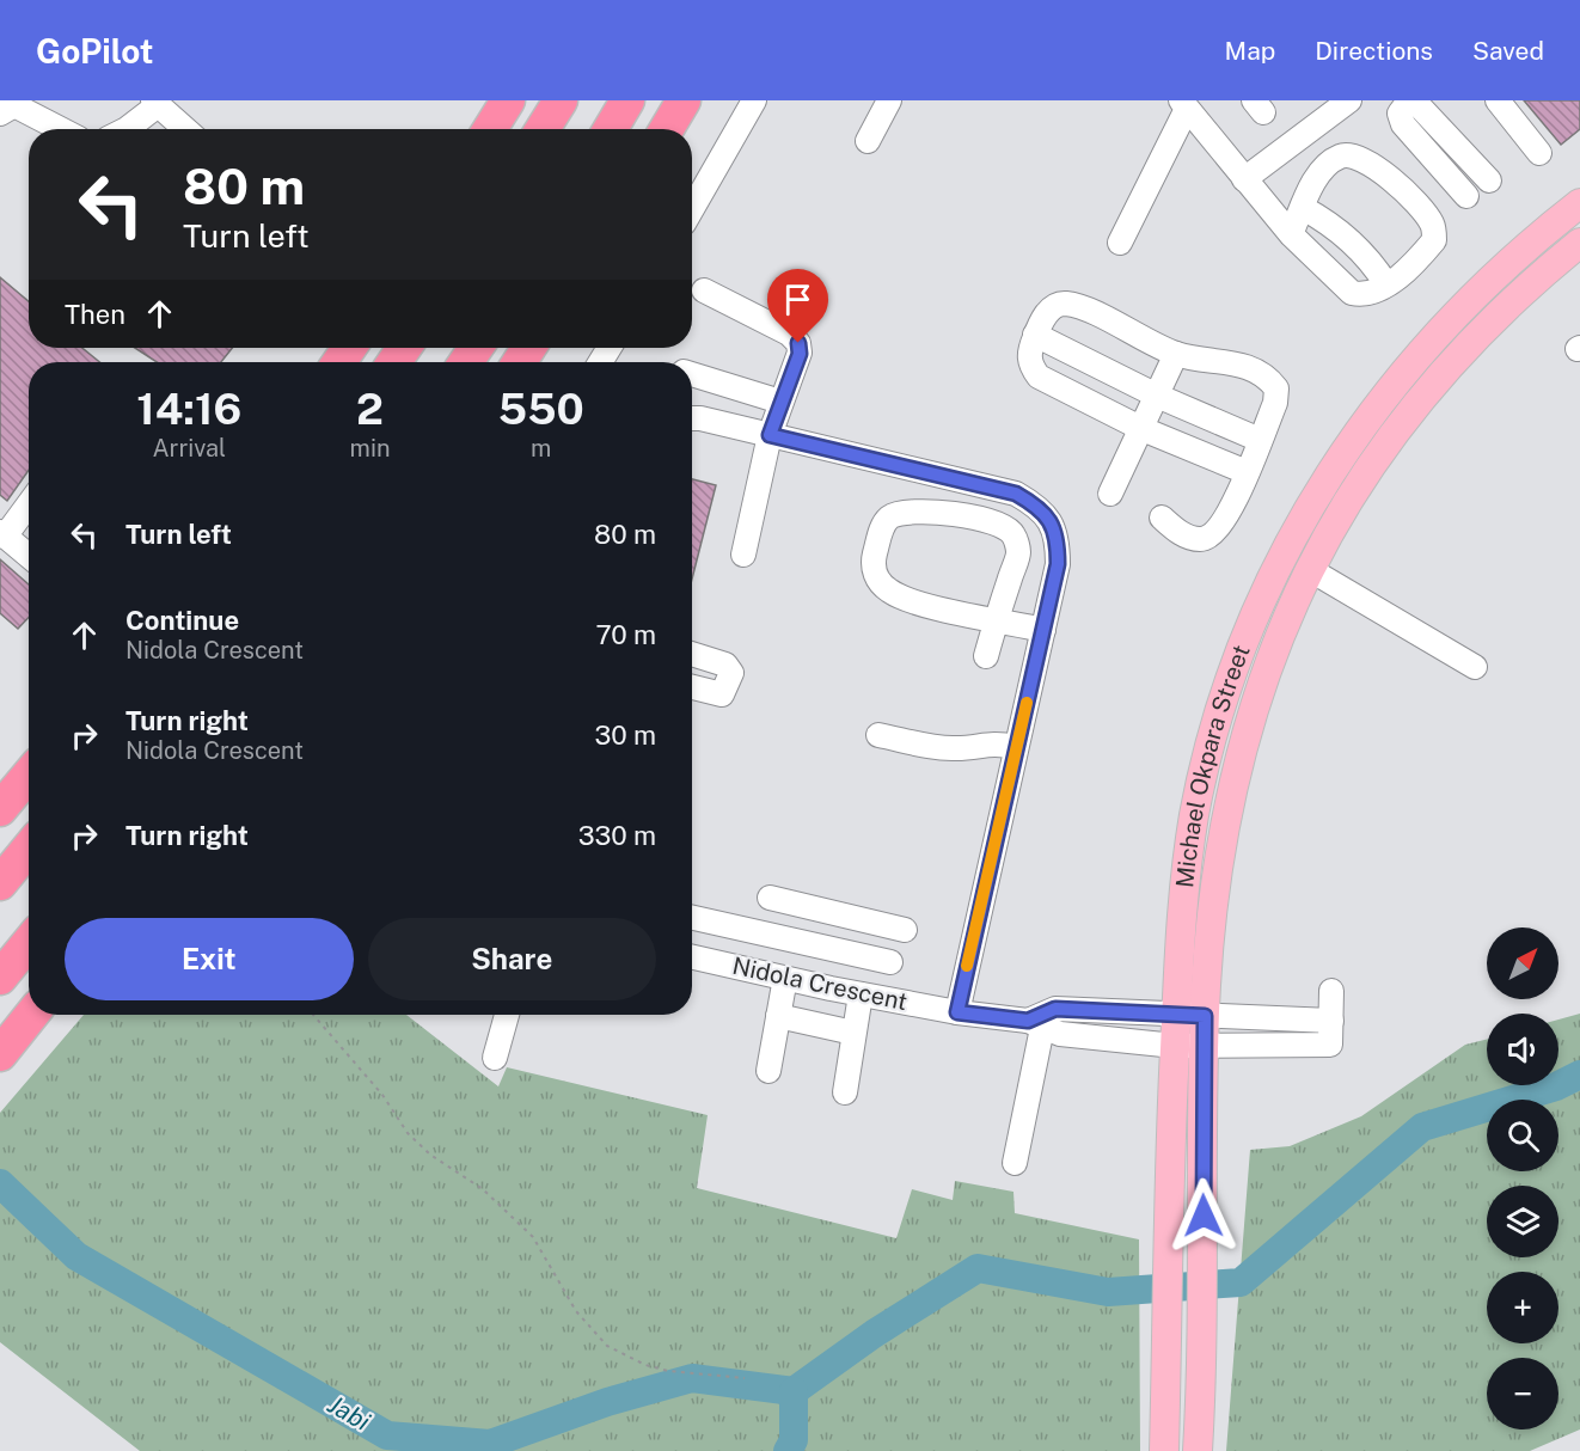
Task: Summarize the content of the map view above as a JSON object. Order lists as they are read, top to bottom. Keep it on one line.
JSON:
{"streets":{"main road":["Michael Okpara Street"],"street":["Nidola Crescent"]},"crossings":[["Michael Okpara Street","Nidola Crescent"]],"water":["Jabi"],"north":"top right","page":{"header":"GoPilot","nav":["Map","Directions","Saved"],"turn":["80 m","Turn left"],"then":"Then","eta":["14:16","Arrival","2","min","550","m"],"list":[{"name":"Turn left","value":"80 m"},{"name":"Continue","note":"Nidola Crescent","value":"70 m"},{"name":"Turn right","note":"Nidola Crescent","value":"30 m"},{"name":"Turn right","value":"330 m"}],"buttons":["Exit","Share"],"map_buttons":["+","−"]}}
